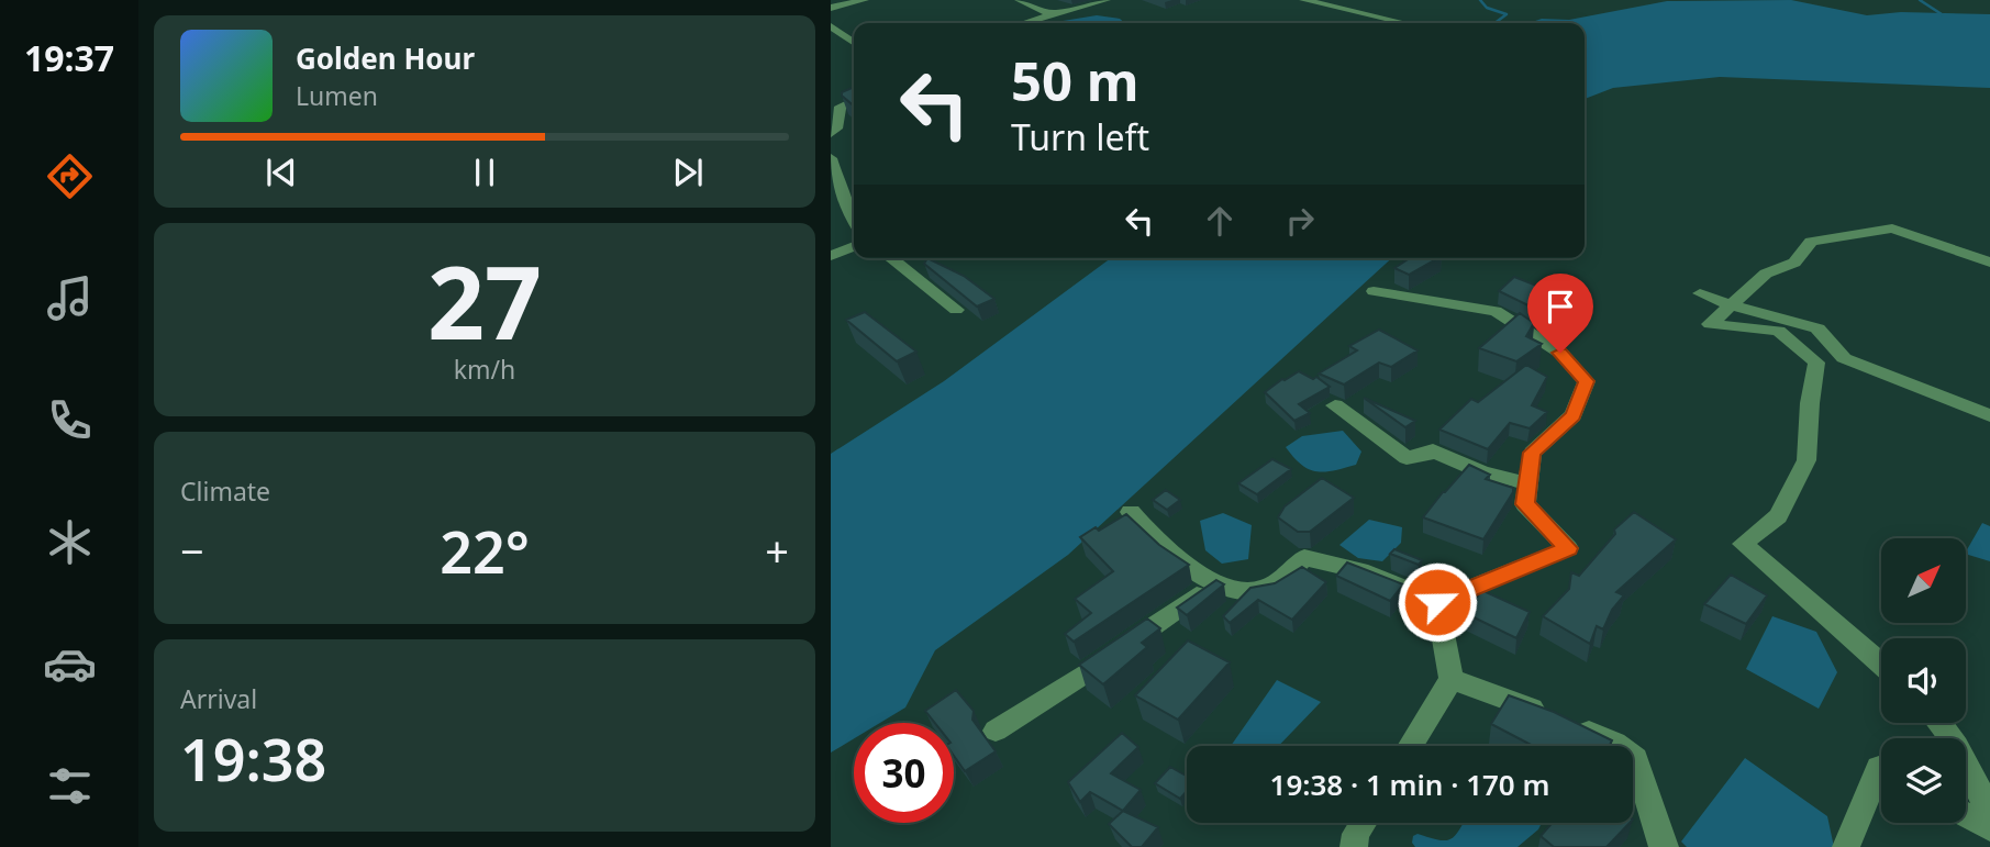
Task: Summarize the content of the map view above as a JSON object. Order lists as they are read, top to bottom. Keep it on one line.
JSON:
{"north":"top right","page":{"tabs":"19:37","turn":["50 m","Turn left"],"song":["Golden Hour","Lumen"],"tile":[["27","km/h"],"Climate",["Arrival","19:38"]],"heat":["−","22°","+"],"limit":"30","trip":"19:38 · 1 min · 170 m"}}
